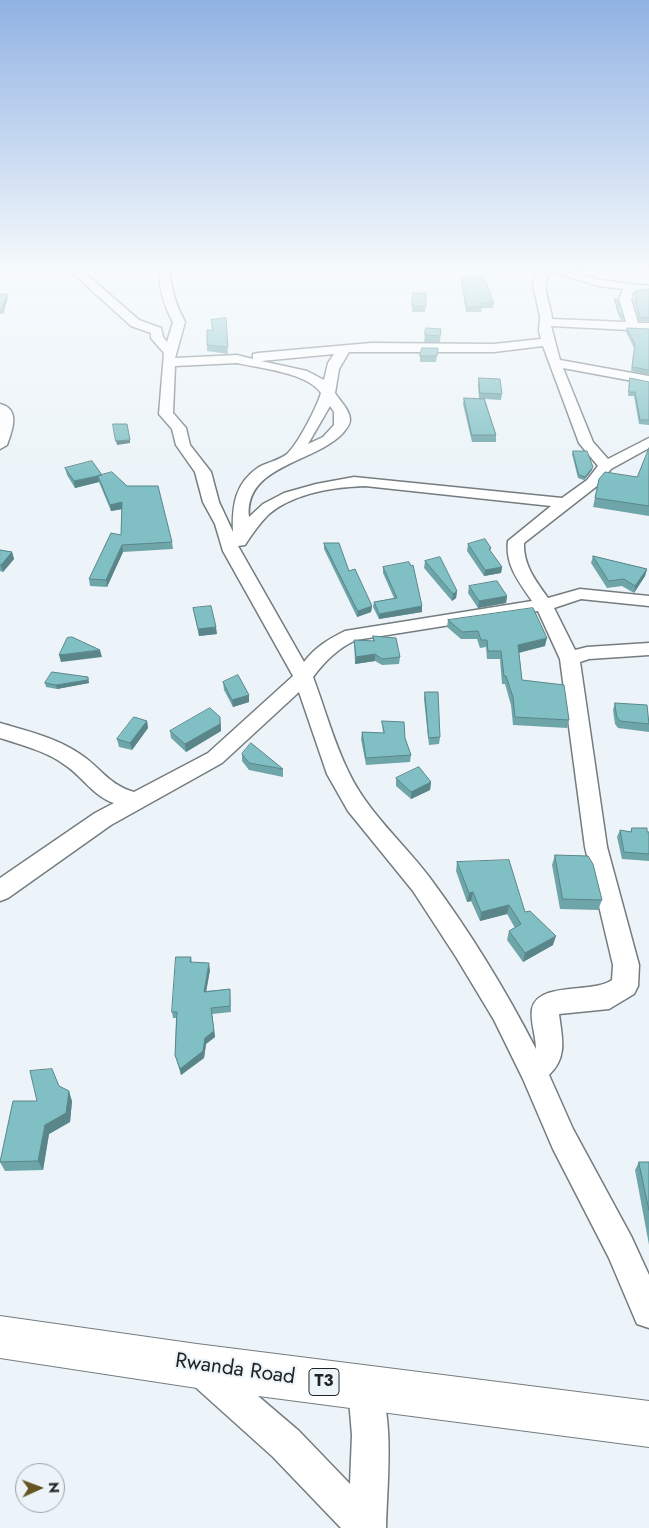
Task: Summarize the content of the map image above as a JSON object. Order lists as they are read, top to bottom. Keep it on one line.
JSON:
{"streets":{"highway":["Rwanda Road","T3"]},"north":"right"}
